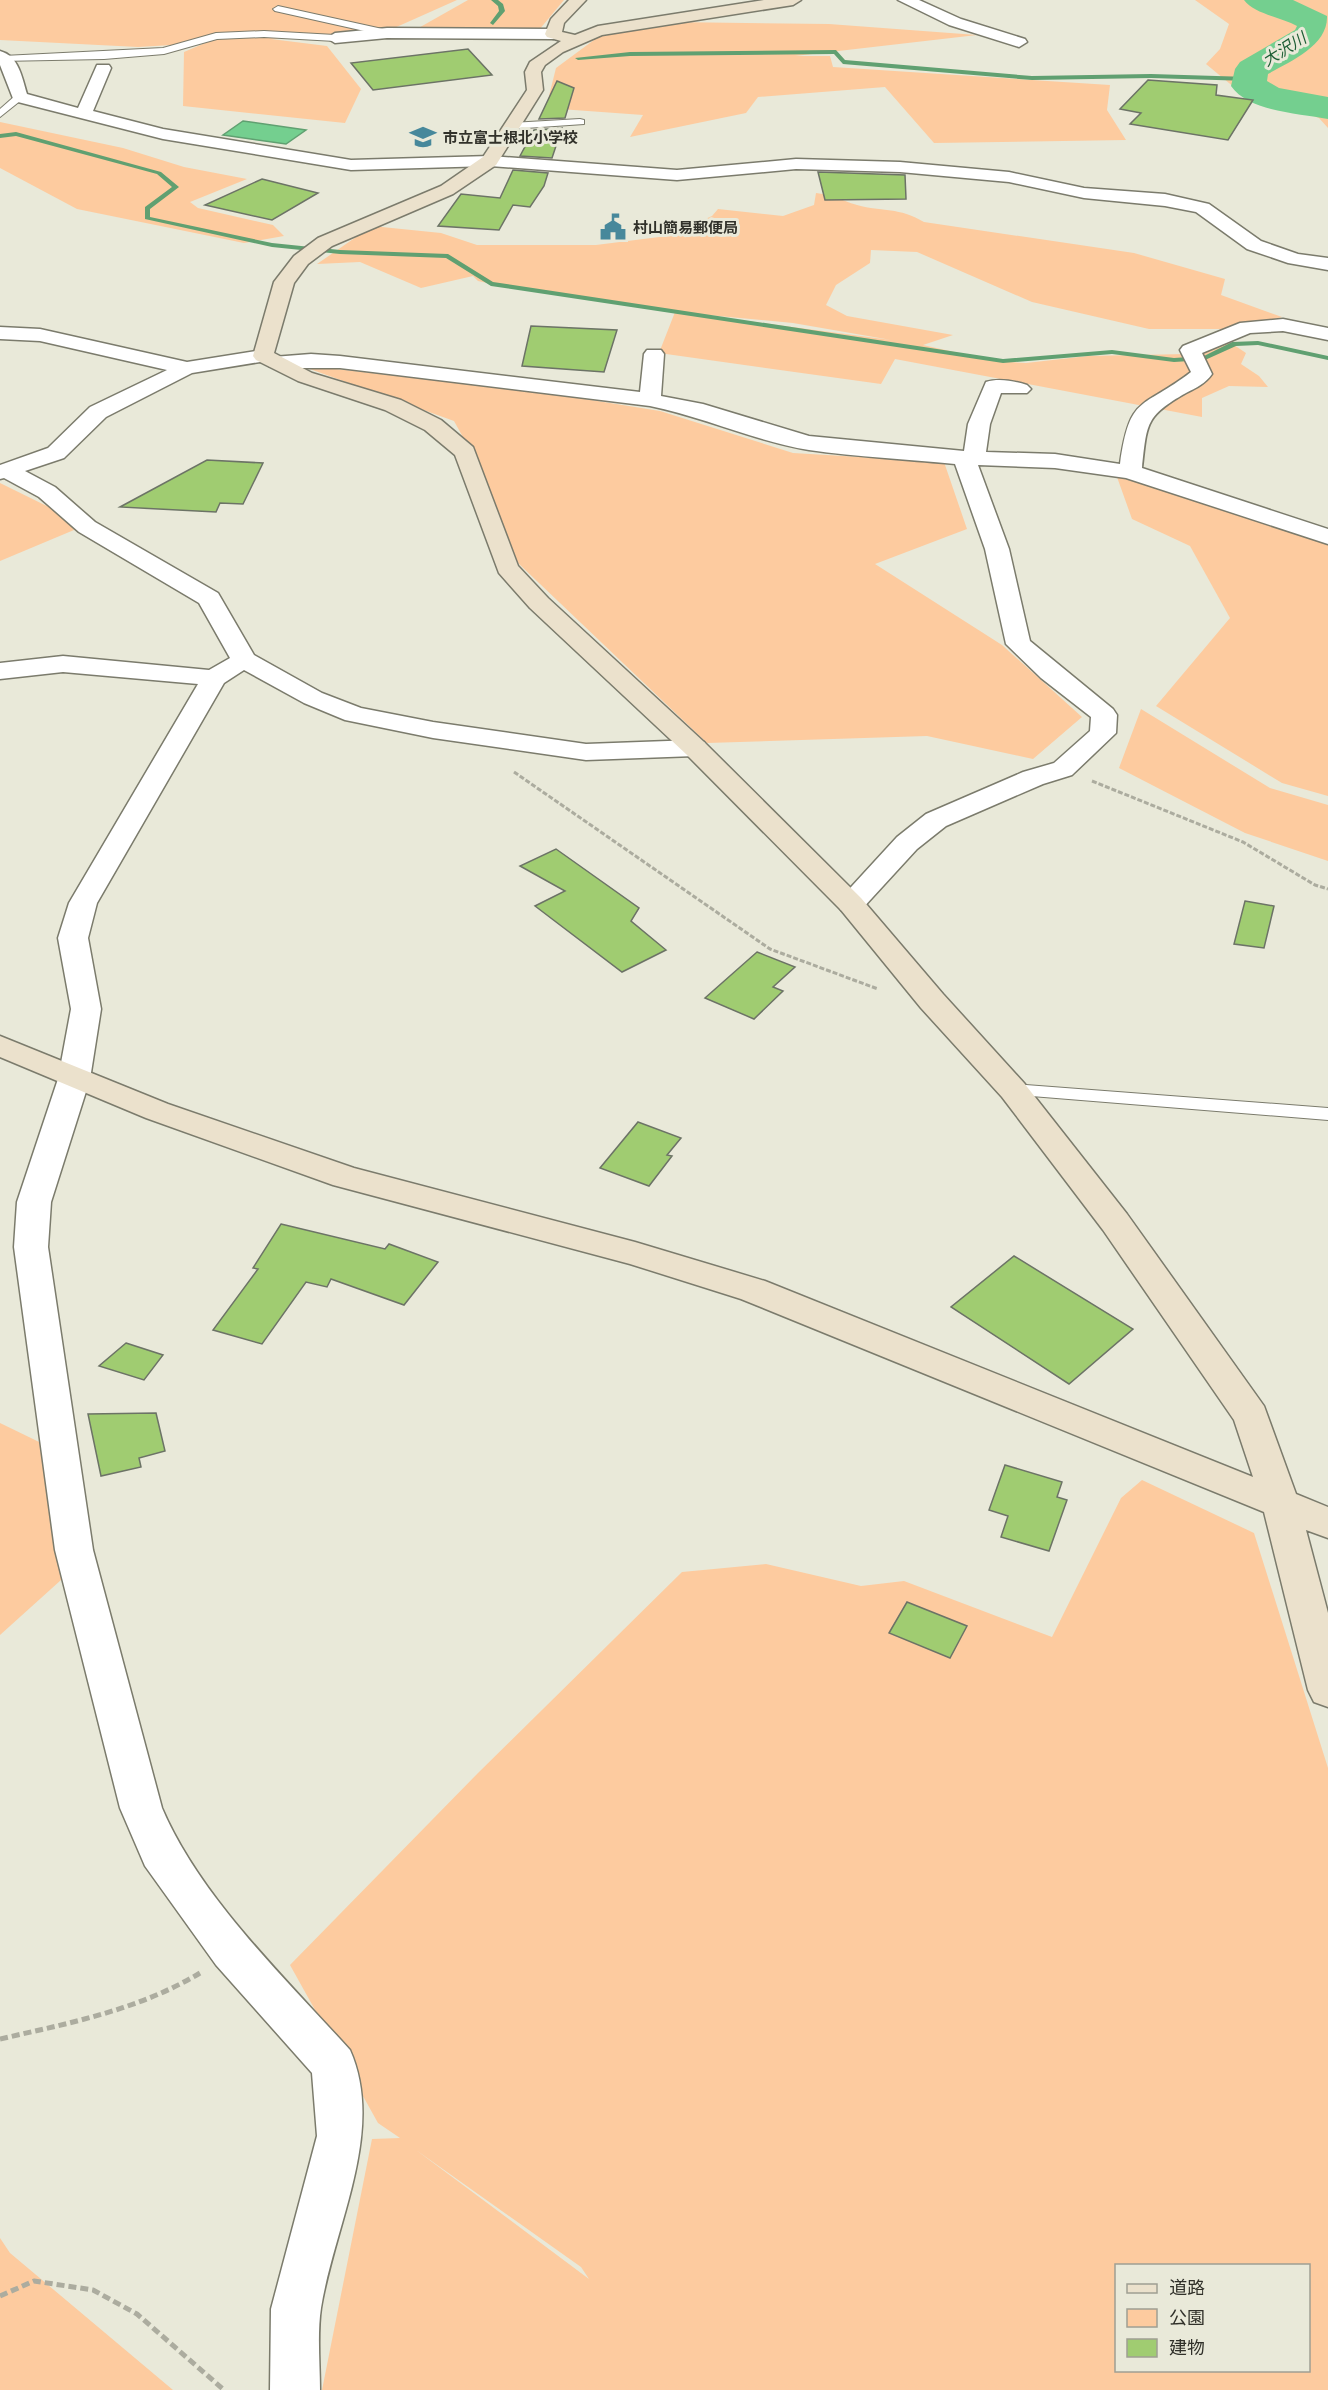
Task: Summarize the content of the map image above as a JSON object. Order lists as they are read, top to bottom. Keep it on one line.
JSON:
{"water":["大沢川"],"places":{"school or university":["市立富士根北小学校"],"public building":["村山簡易郵便局"]},"legend":["道路","公園","建物"]}
